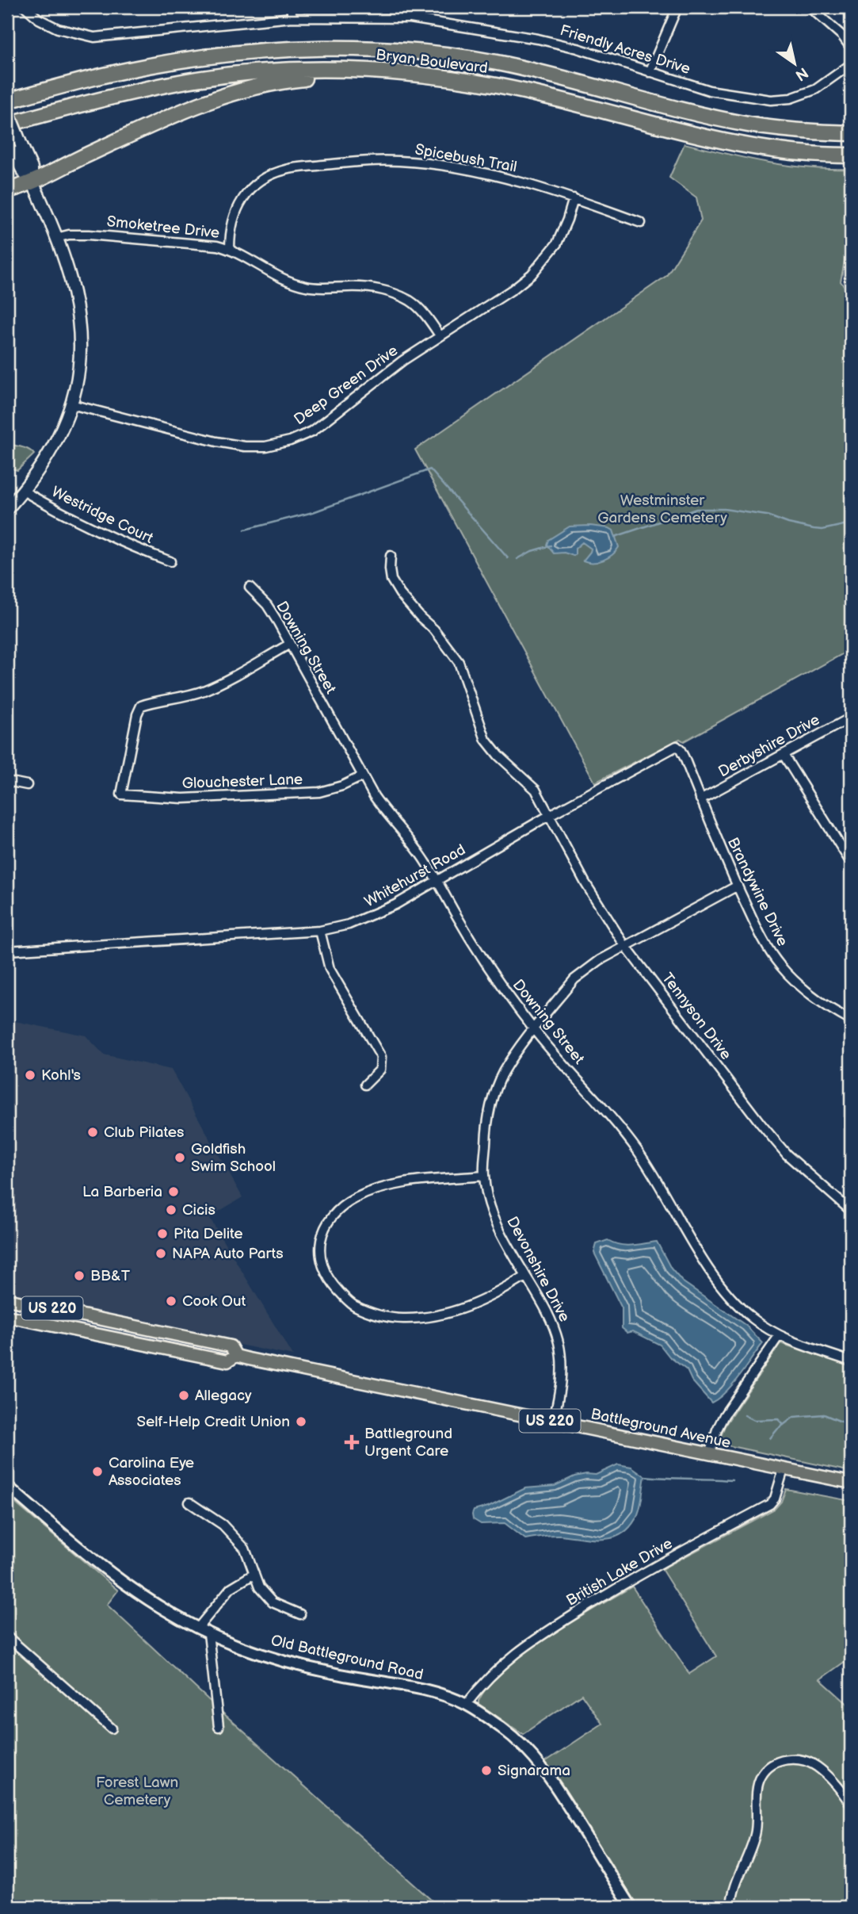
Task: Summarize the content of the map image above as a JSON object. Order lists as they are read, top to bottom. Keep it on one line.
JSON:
{"streets":{"highway":["Bryan Boulevard"],"main road":["US 220","Battleground Avenue"],"street":["Friendly Acres Drive","Spicebush Trail","Smoketree Drive","Deep Green Drive","Westridge Court","Downing Street","Derbyshire Drive","Glouchester Lane","Whitehurst Road","Brandywine Drive","Tennyson Drive","Devonshire Drive","British Lake Drive","Old Battleground Road"]},"crossings":[["Spicebush Trail","Smoketree Drive"],["Spicebush Trail","Deep Green Drive"],["Smoketree Drive","Deep Green Drive"],["Downing Street","Glouchester Lane"],["Downing Street","Whitehurst Road"],["Downing Street","Devonshire Drive"],["Derbyshire Drive","Brandywine Drive"],["Whitehurst Road","Brandywine Drive"],["Whitehurst Road","Tennyson Drive"],["Brandywine Drive","Devonshire Drive"],["Tennyson Drive","Devonshire Drive"],["Devonshire Drive","Battleground Avenue"],["Battleground Avenue","British Lake Drive"],["British Lake Drive","Old Battleground Road"]],"parks":["Westminster Gardens Cemetery","Forest Lawn Cemetery"],"places":{"other":["Kohl's","Club Pilates","Goldfish Swim School","La Barberia","Cicis","Pita Delite","NAPA Auto Parts","BB&T","Cook Out","Allegacy","Self-Help Credit Union","Carolina Eye Associates","Signarama"],"health":["Battleground Urgent Care"]},"north":"bottom right"}
